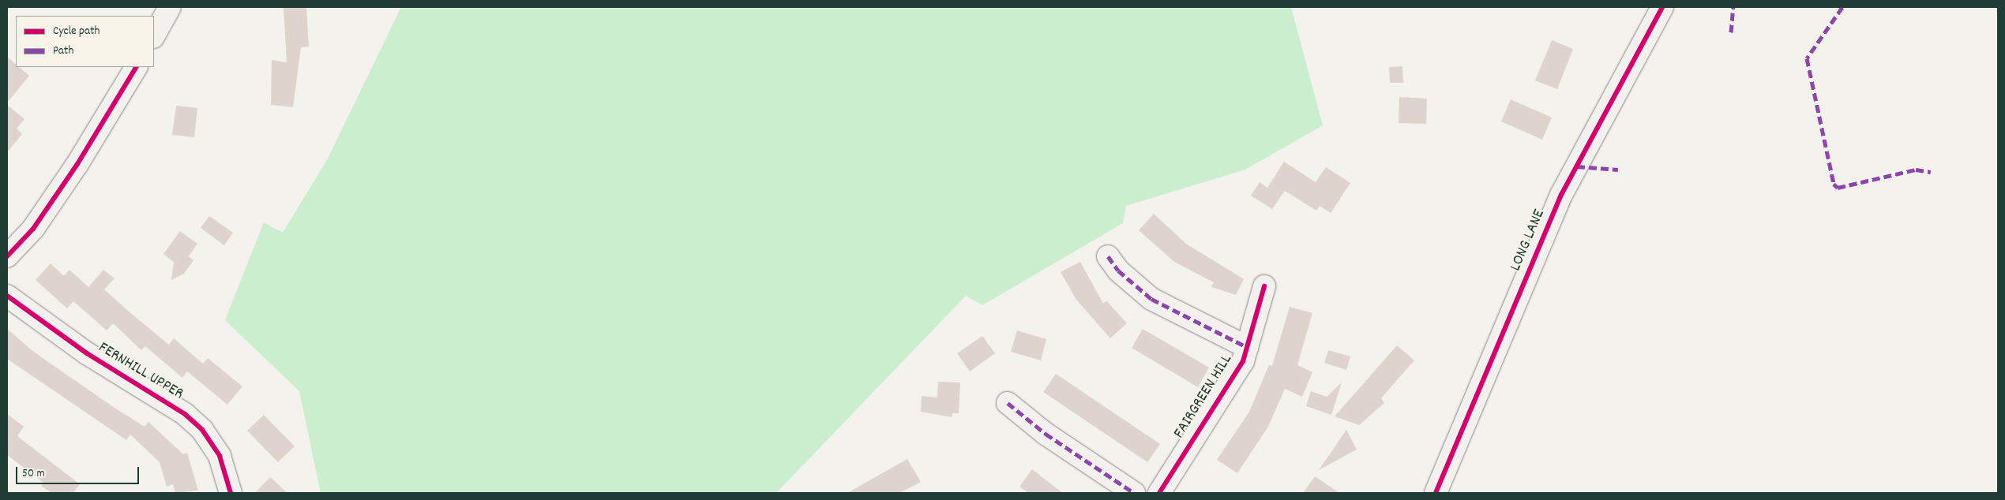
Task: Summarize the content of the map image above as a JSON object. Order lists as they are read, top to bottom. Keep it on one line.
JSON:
{"streets":{"street":["LONG LANE","FERNHILL UPPER","FAIRGREEN HILL"]},"legend":["Cycle path","Path"],"scale_bar":"50 m"}
